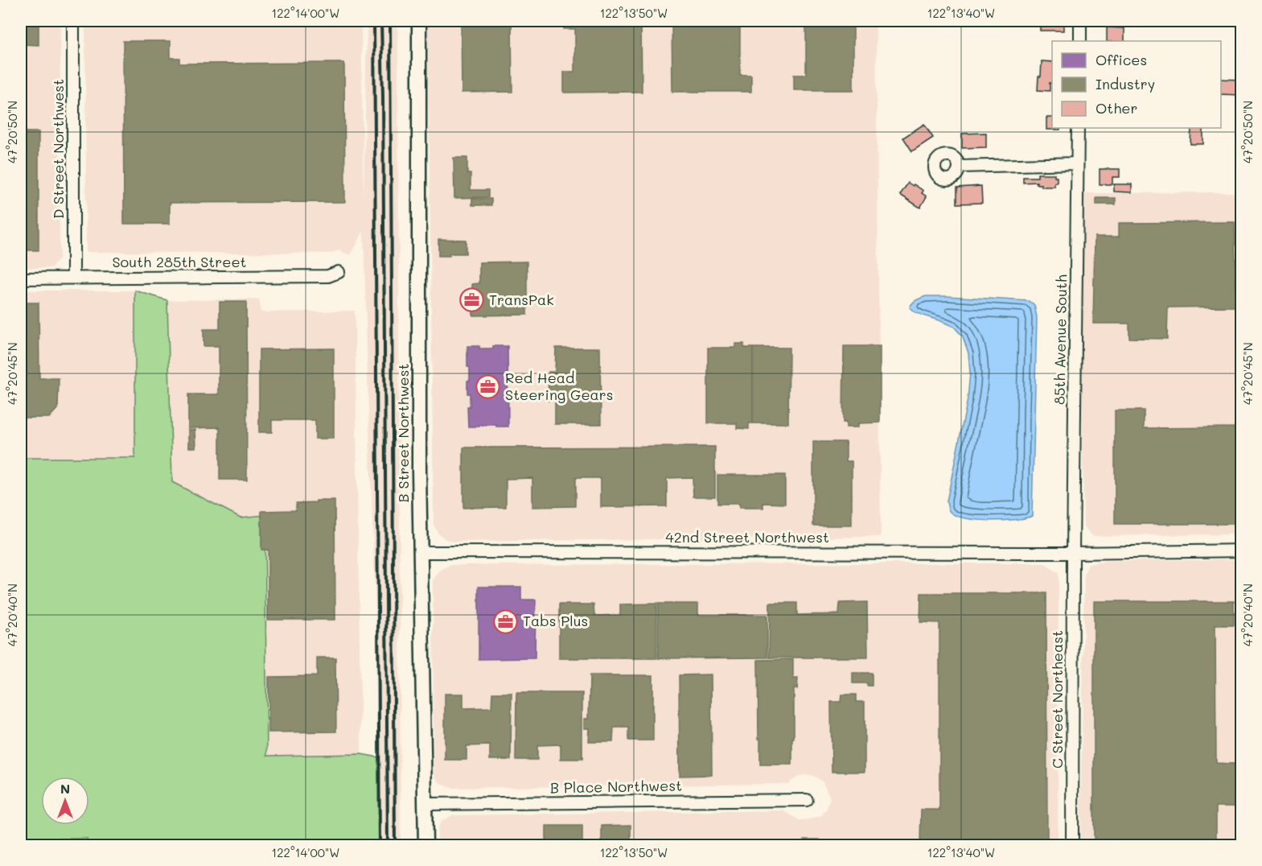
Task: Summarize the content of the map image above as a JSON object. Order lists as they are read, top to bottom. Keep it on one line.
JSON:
{"streets":{"street":["D Street Northwest","South 285th Street","85th Avenue South","B Street Northwest","42nd Street Northwest","C Street Northeast","B Place Northwest"]},"crossings":[["D Street Northwest","South 285th Street"],["85th Avenue South","42nd Street Northwest"],["85th Avenue South","C Street Northeast"],["B Street Northwest","42nd Street Northwest"],["B Street Northwest","B Place Northwest"],["42nd Street Northwest","C Street Northeast"]],"places":{"office":["TransPak","Red Head Steering Gears","Tabs Plus"]},"legend":["Offices","Industry","Other"],"north":"top","coordinates":["122°14'00\"W","122°13'50\"W","122°13'40\"W","47°20'50\"N","47°20'45\"N","47°20'40\"N"]}
